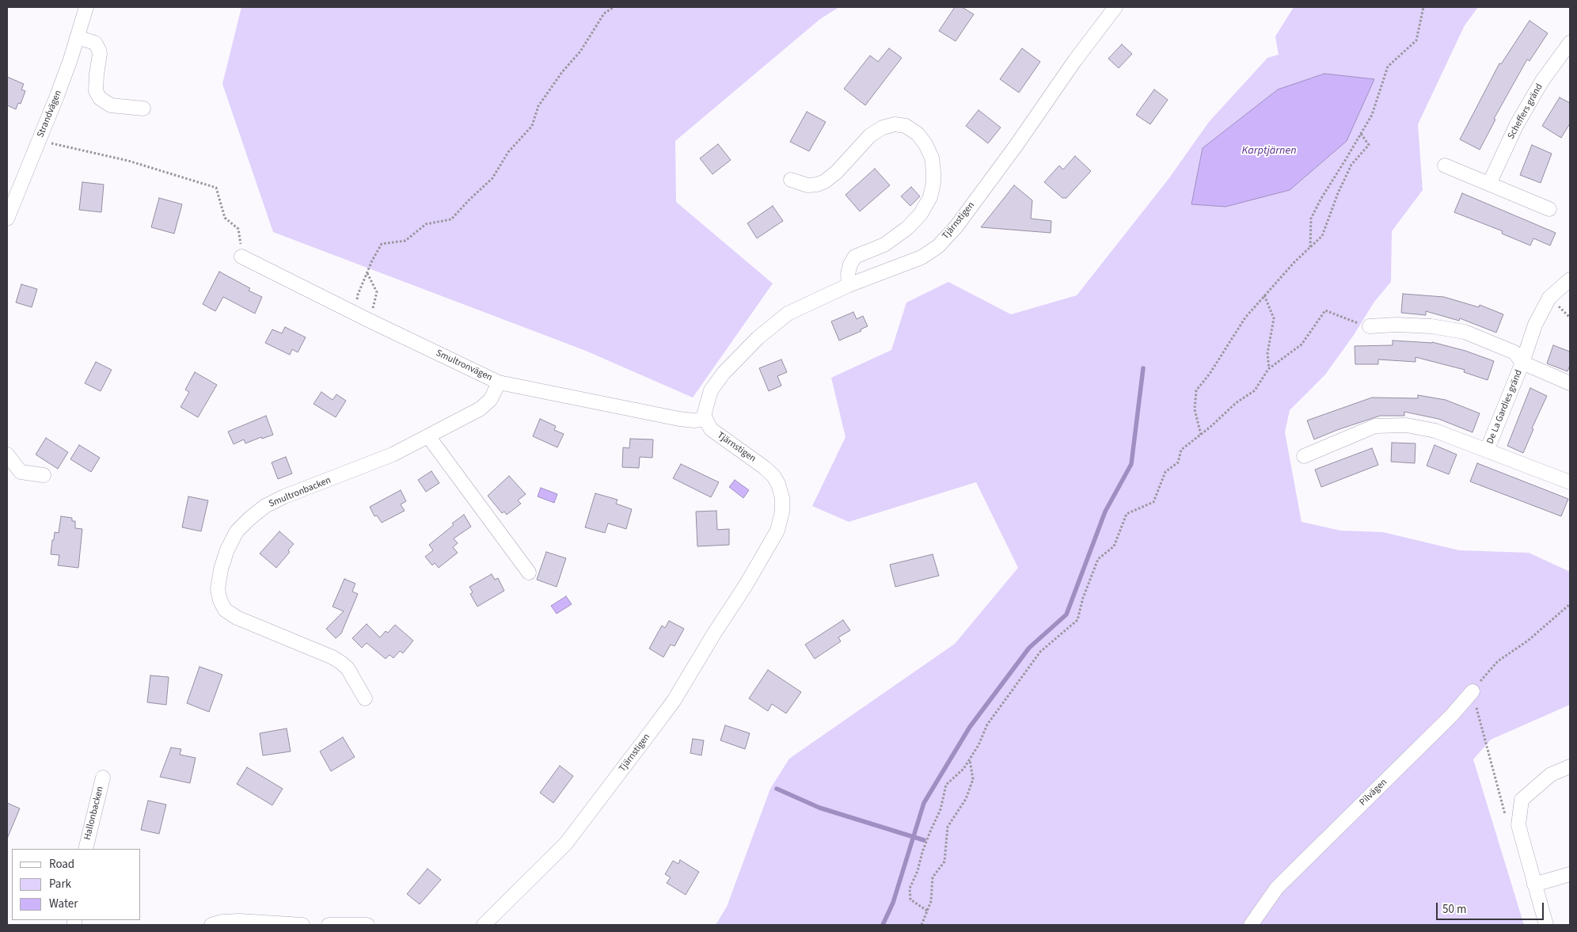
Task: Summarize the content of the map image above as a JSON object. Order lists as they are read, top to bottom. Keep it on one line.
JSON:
{"streets":{"street":["Scheffers gränd","Strandvägen","Tjärnstigen","Smultronvägen","De La Gardies gränd","Smultronbacken","Pilvägen","Hallonbacken"]},"crossings":[["Tjärnstigen","Smultronvägen"],["Smultronvägen","Smultronbacken"]],"water":["Karptjärnen"],"legend":["Road","Park","Water"],"scale_bar":"50 m"}
